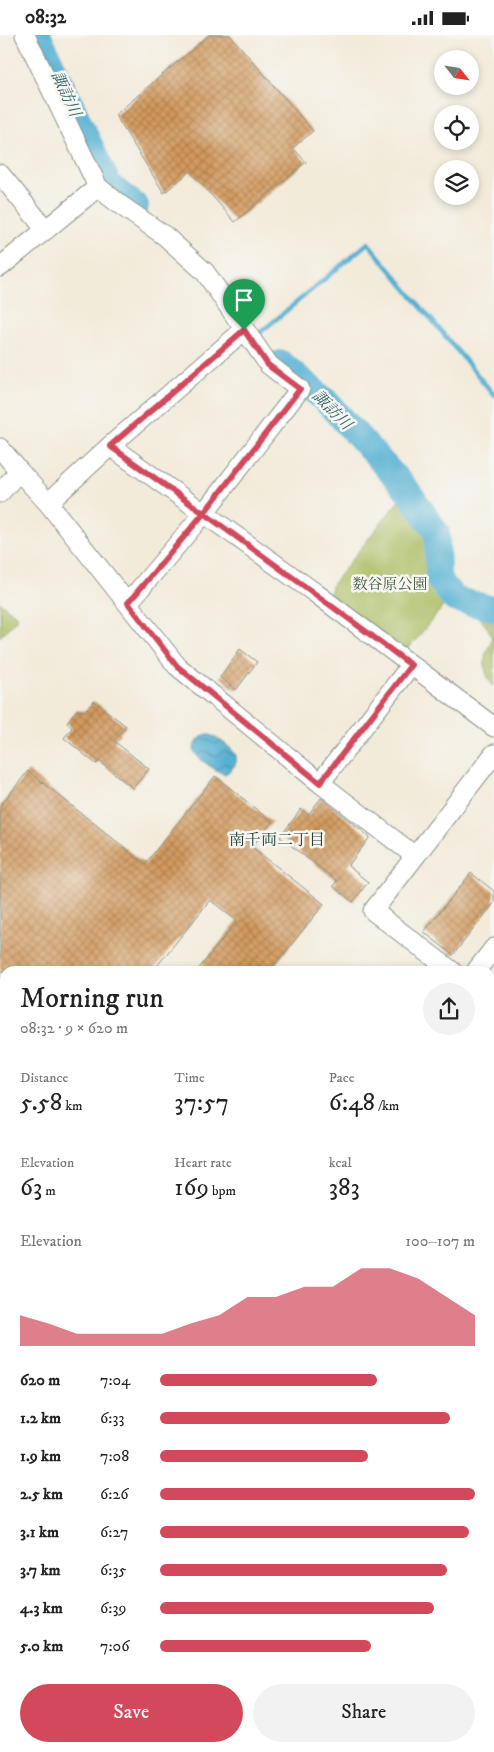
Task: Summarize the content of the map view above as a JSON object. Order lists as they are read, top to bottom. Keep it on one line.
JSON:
{"districts":["南千両二丁目"],"water":["諏訪川"],"parks":["数谷原公園"],"north":"bottom right","page":{"status":"08:32","heading":["Morning run","08:32 · 9 × 620 m"],"stats":[["Distance","5.58 km"],["Time","37:57"],["Pace","6:48 /km"],["Elevation","63 m"],["Heart rate","169 bpm"],["kcal","383"]],"chart":["Elevation","100–107 m"],"list":[{"name":"620 m","note":"7:04"},{"name":"1.2 km","note":"6:33"},{"name":"1.9 km","note":"7:08"},{"name":"2.5 km","note":"6:26"},{"name":"3.1 km","note":"6:27"},{"name":"3.7 km","note":"6:35"},{"name":"4.3 km","note":"6:39"},{"name":"5.0 km","note":"7:06"}],"buttons":["Save","Share"]}}
